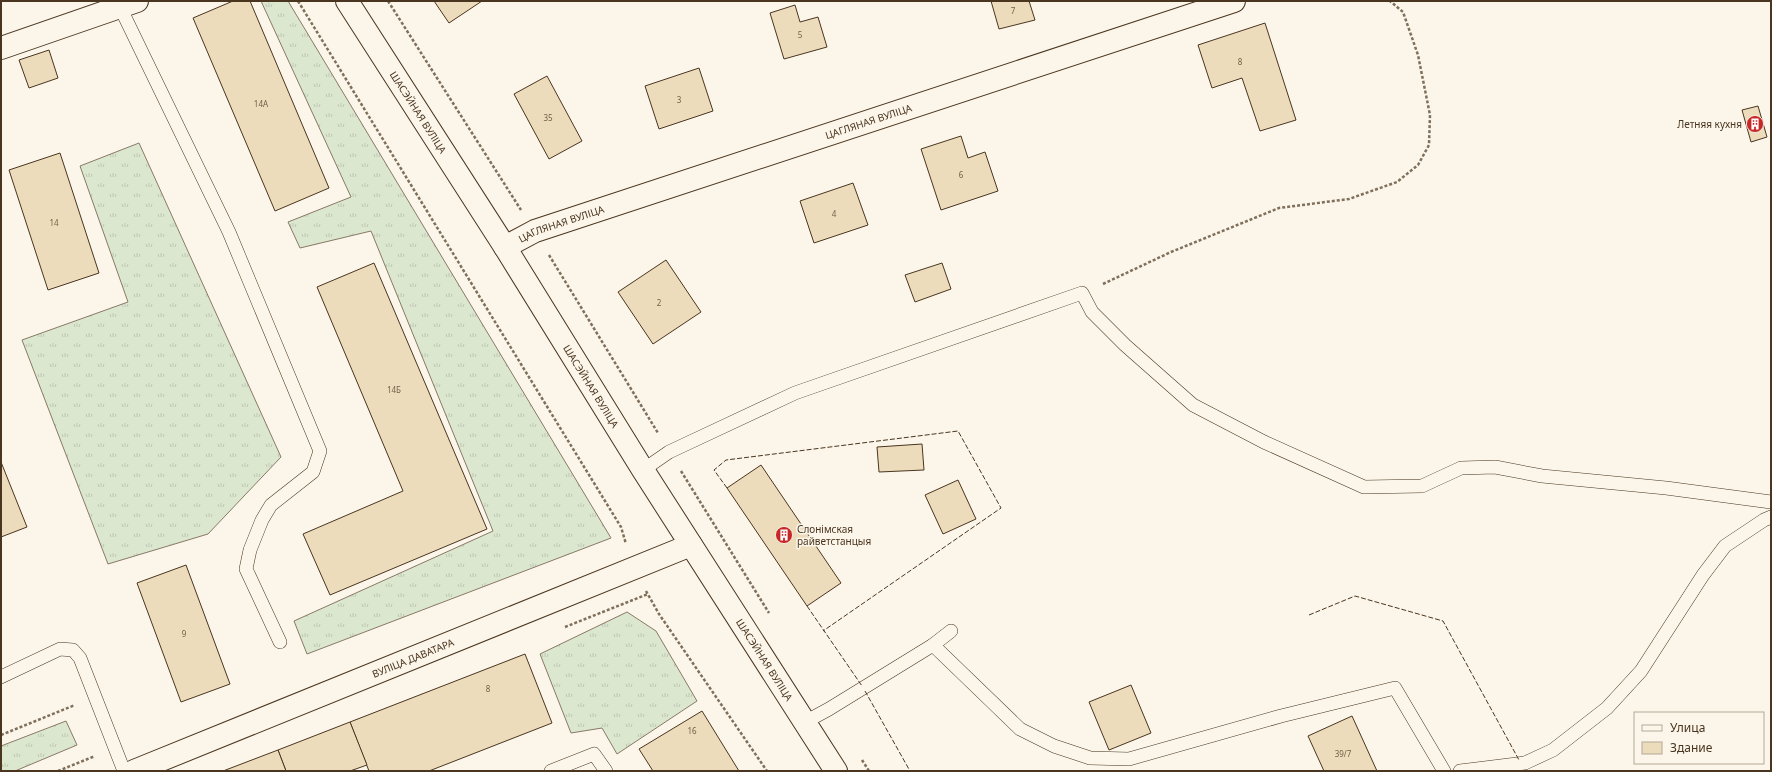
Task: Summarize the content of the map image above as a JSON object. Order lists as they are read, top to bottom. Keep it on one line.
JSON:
{"streets":{"street":["ШАСЭЙНАЯ ВУЛІЦА","ЦАГЛЯНАЯ ВУЛІЦА","ВУЛІЦА ДАВАТАРА"]},"crossings":[["ШАСЭЙНАЯ ВУЛІЦА","ЦАГЛЯНАЯ ВУЛІЦА"],["ШАСЭЙНАЯ ВУЛІЦА","ВУЛІЦА ДАВАТАРА"]],"places":{"building":["Летняя кухня","Слонімская райветстанцыя"]},"house_numbers":["7","5","8","3","14А","35","6","4","14","2","14Б","9","8","16","39/7"],"legend":["Улица","Здание"]}
